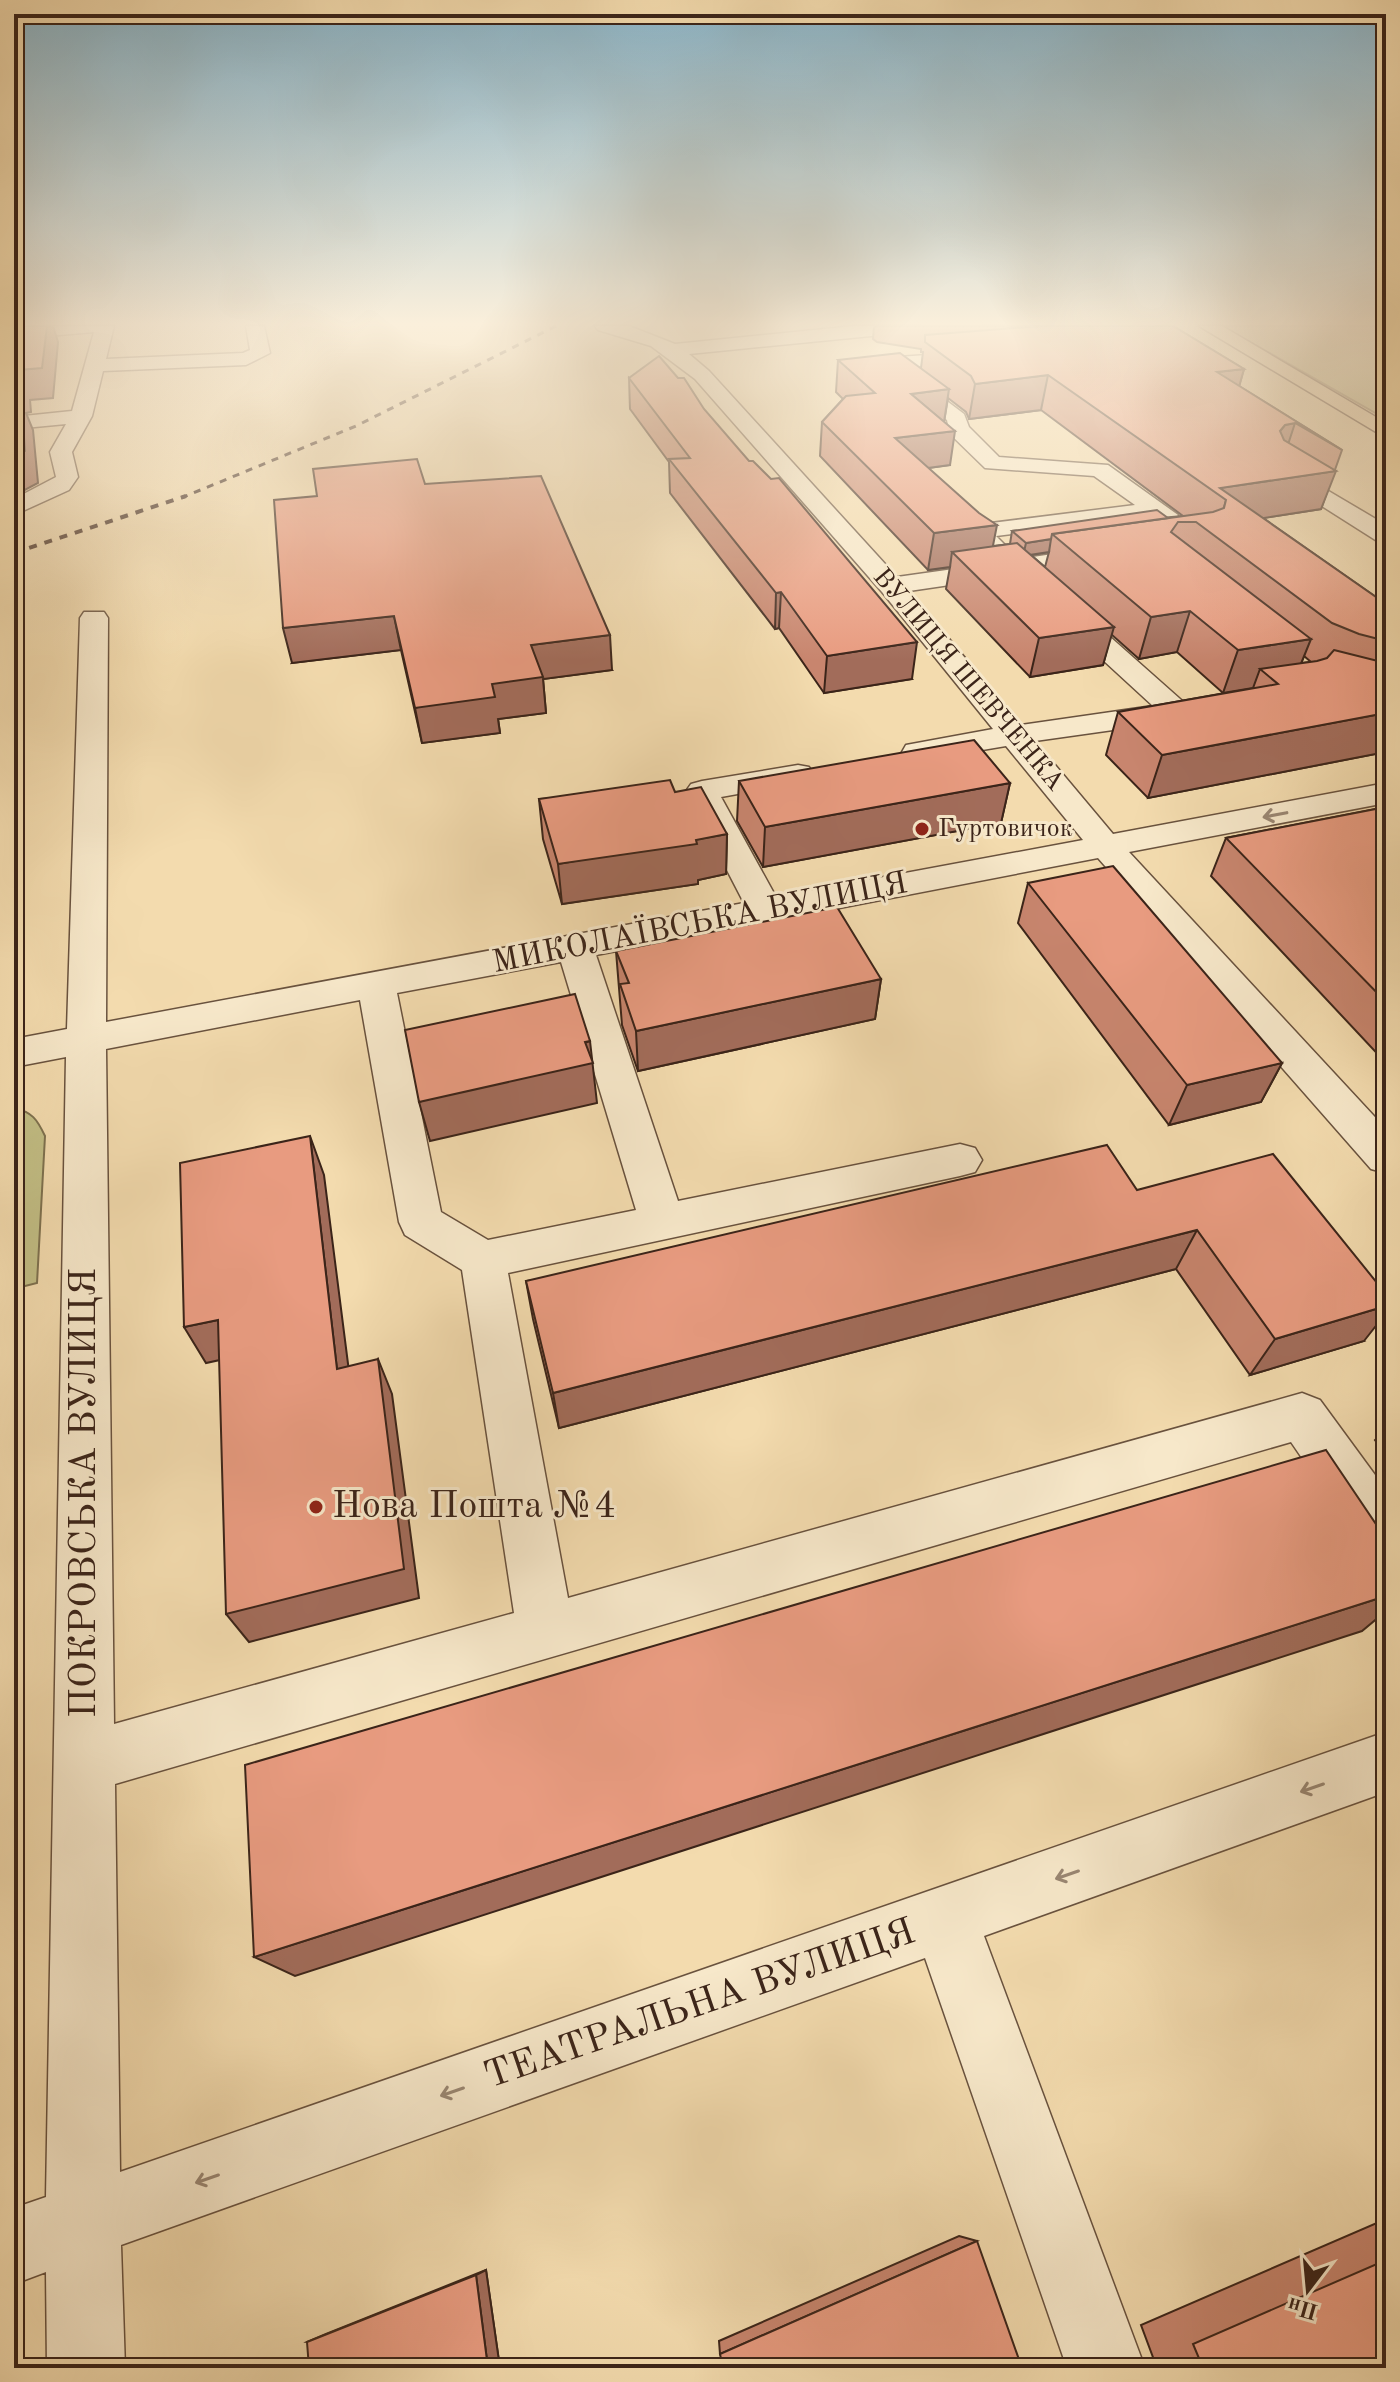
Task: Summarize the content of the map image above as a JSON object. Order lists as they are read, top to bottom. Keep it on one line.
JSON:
{"streets":{"street":["ВУЛИЦЯ ШЕВЧЕНКА","МИКОЛАЇВСЬКА ВУЛИЦЯ","ПОКРОВСЬКА ВУЛИЦЯ","ТЕАТРАЛЬНА ВУЛИЦЯ"]},"crossings":[["ВУЛИЦЯ ШЕВЧЕНКА","МИКОЛАЇВСЬКА ВУЛИЦЯ"],["МИКОЛАЇВСЬКА ВУЛИЦЯ","ПОКРОВСЬКА ВУЛИЦЯ"],["ПОКРОВСЬКА ВУЛИЦЯ","ТЕАТРАЛЬНА ВУЛИЦЯ"]],"one_way":["ТЕАТРАЛЬНА ВУЛИЦЯ"],"places":["Гуртовичок","Нова Пошта №4"],"north":"bottom"}
